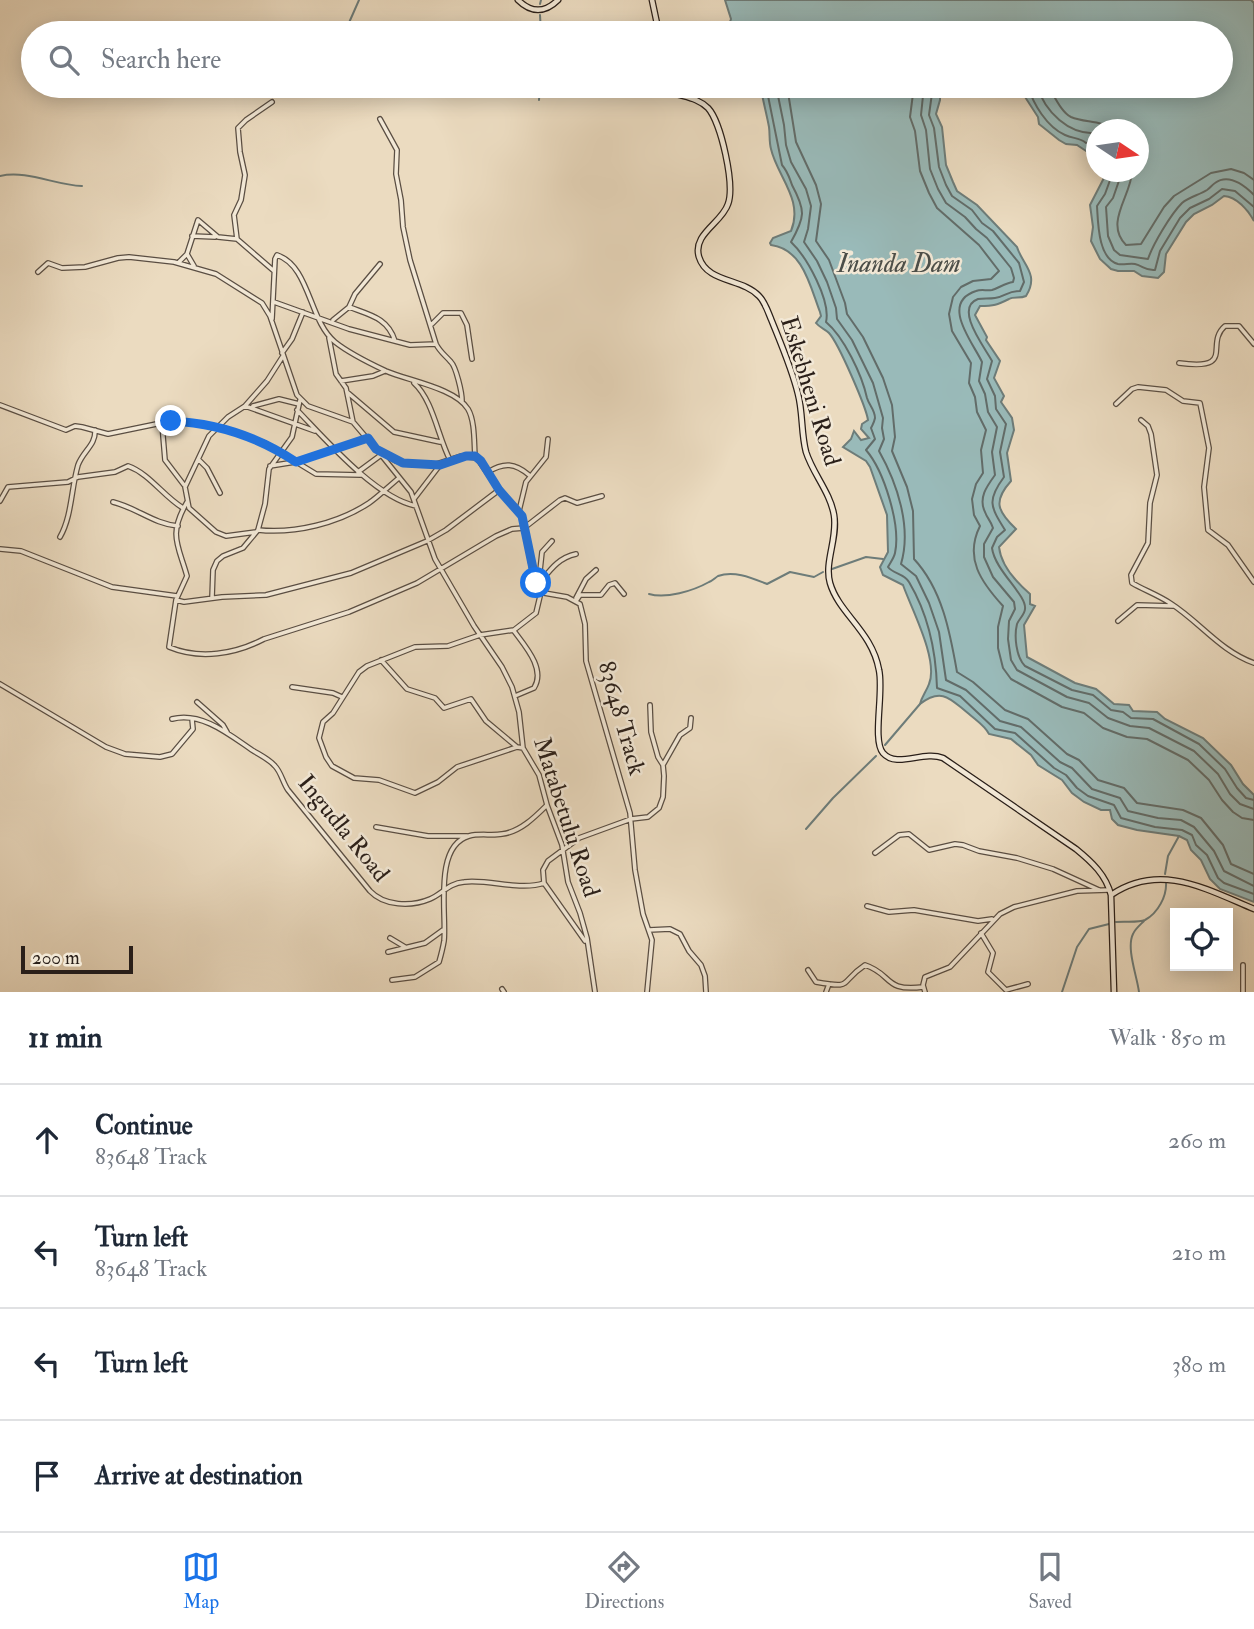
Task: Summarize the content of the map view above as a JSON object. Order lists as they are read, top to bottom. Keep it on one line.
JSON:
{"streets":{"street":["Eskebheni Road","83648 Track","Matabetulu Road","Ingudla Road"]},"water":["Inanda Dam"],"scale_bar":"200 m","north":"right","page":{"search":"Search here","scale":"200 m","heading":["11 min","Walk · 850 m"],"list":[["Continue","83648 Track","260 m"],["Turn left","83648 Track","210 m"],["Turn left","380 m"],"Arrive at destination"],"nav":["Map","Directions","Saved"]}}
